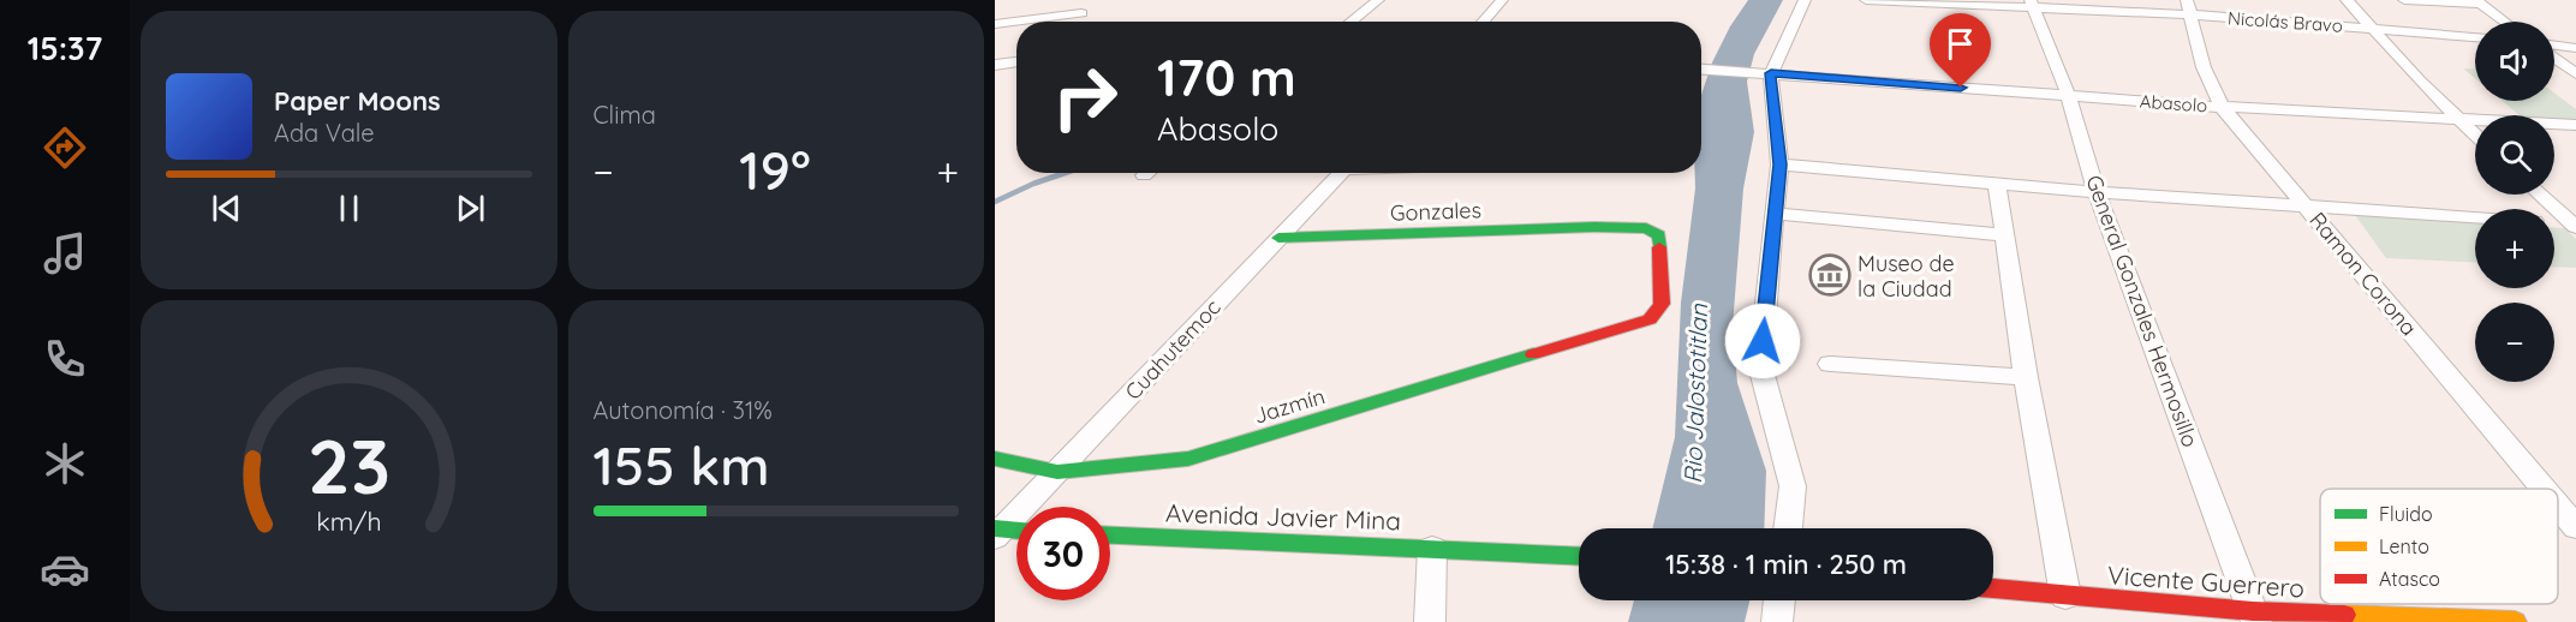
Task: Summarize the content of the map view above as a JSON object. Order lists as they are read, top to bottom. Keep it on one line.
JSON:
{"streets":{"street":["Nicolás Bravo","Abasolo","Gonzales","Ramon Corona","General Gonzales Hermosillo","Cuahutemoc","Jazmín","Avenida Javier Mina","Vicente Guerrero"]},"crossings":[["Nicolás Bravo","Ramon Corona"],["Nicolás Bravo","General Gonzales Hermosillo"],["Abasolo","Ramon Corona"],["Abasolo","General Gonzales Hermosillo"],["Gonzales","Cuahutemoc"],["Gonzales","Jazmín"],["General Gonzales Hermosillo","Vicente Guerrero"],["Cuahutemoc","Jazmín"]],"water":["Rio Jalostotitlan"],"places":{"museum":["Museo de la Ciudad"]},"legend":["Fluido","Lento","Atasco"],"page":{"tabs":"15:37","tile":["Clima",["Autonomía · 31%","155 km"]],"map_buttons":["+","−"],"turn":["170 m","Abasolo"],"song":["Paper Moons","Ada Vale"],"heat":["−","19°","+"],"limit":"30","trip":"15:38 · 1 min · 250 m","gauge":["23","km/h"]}}
